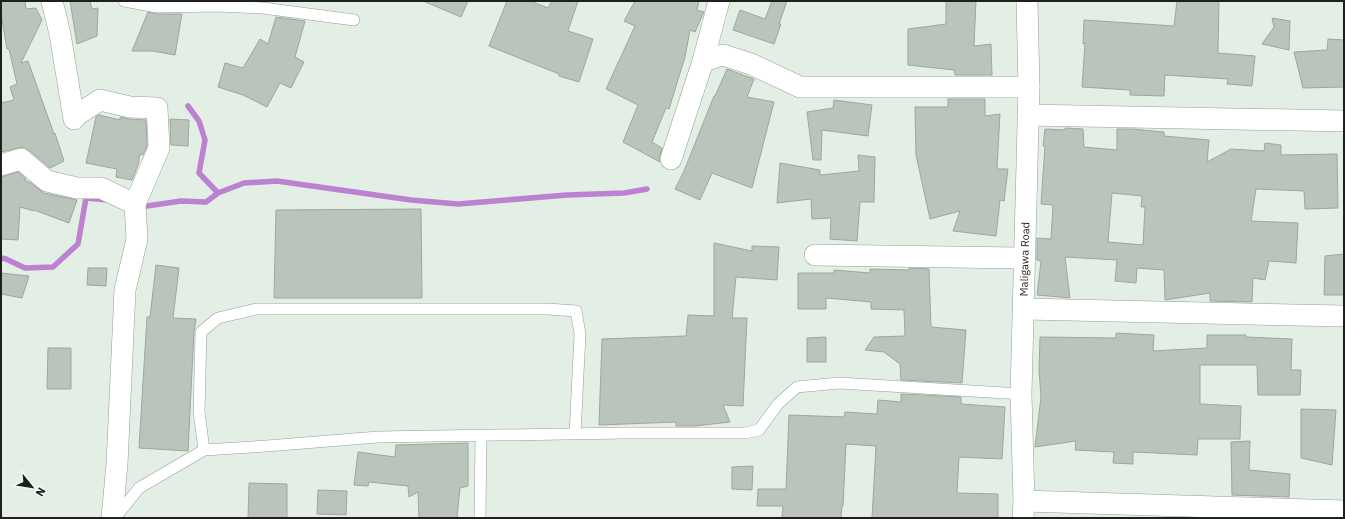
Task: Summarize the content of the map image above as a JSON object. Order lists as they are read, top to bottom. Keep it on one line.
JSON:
{"streets":{"street":["Maligawa Road"]},"north":"bottom right"}
